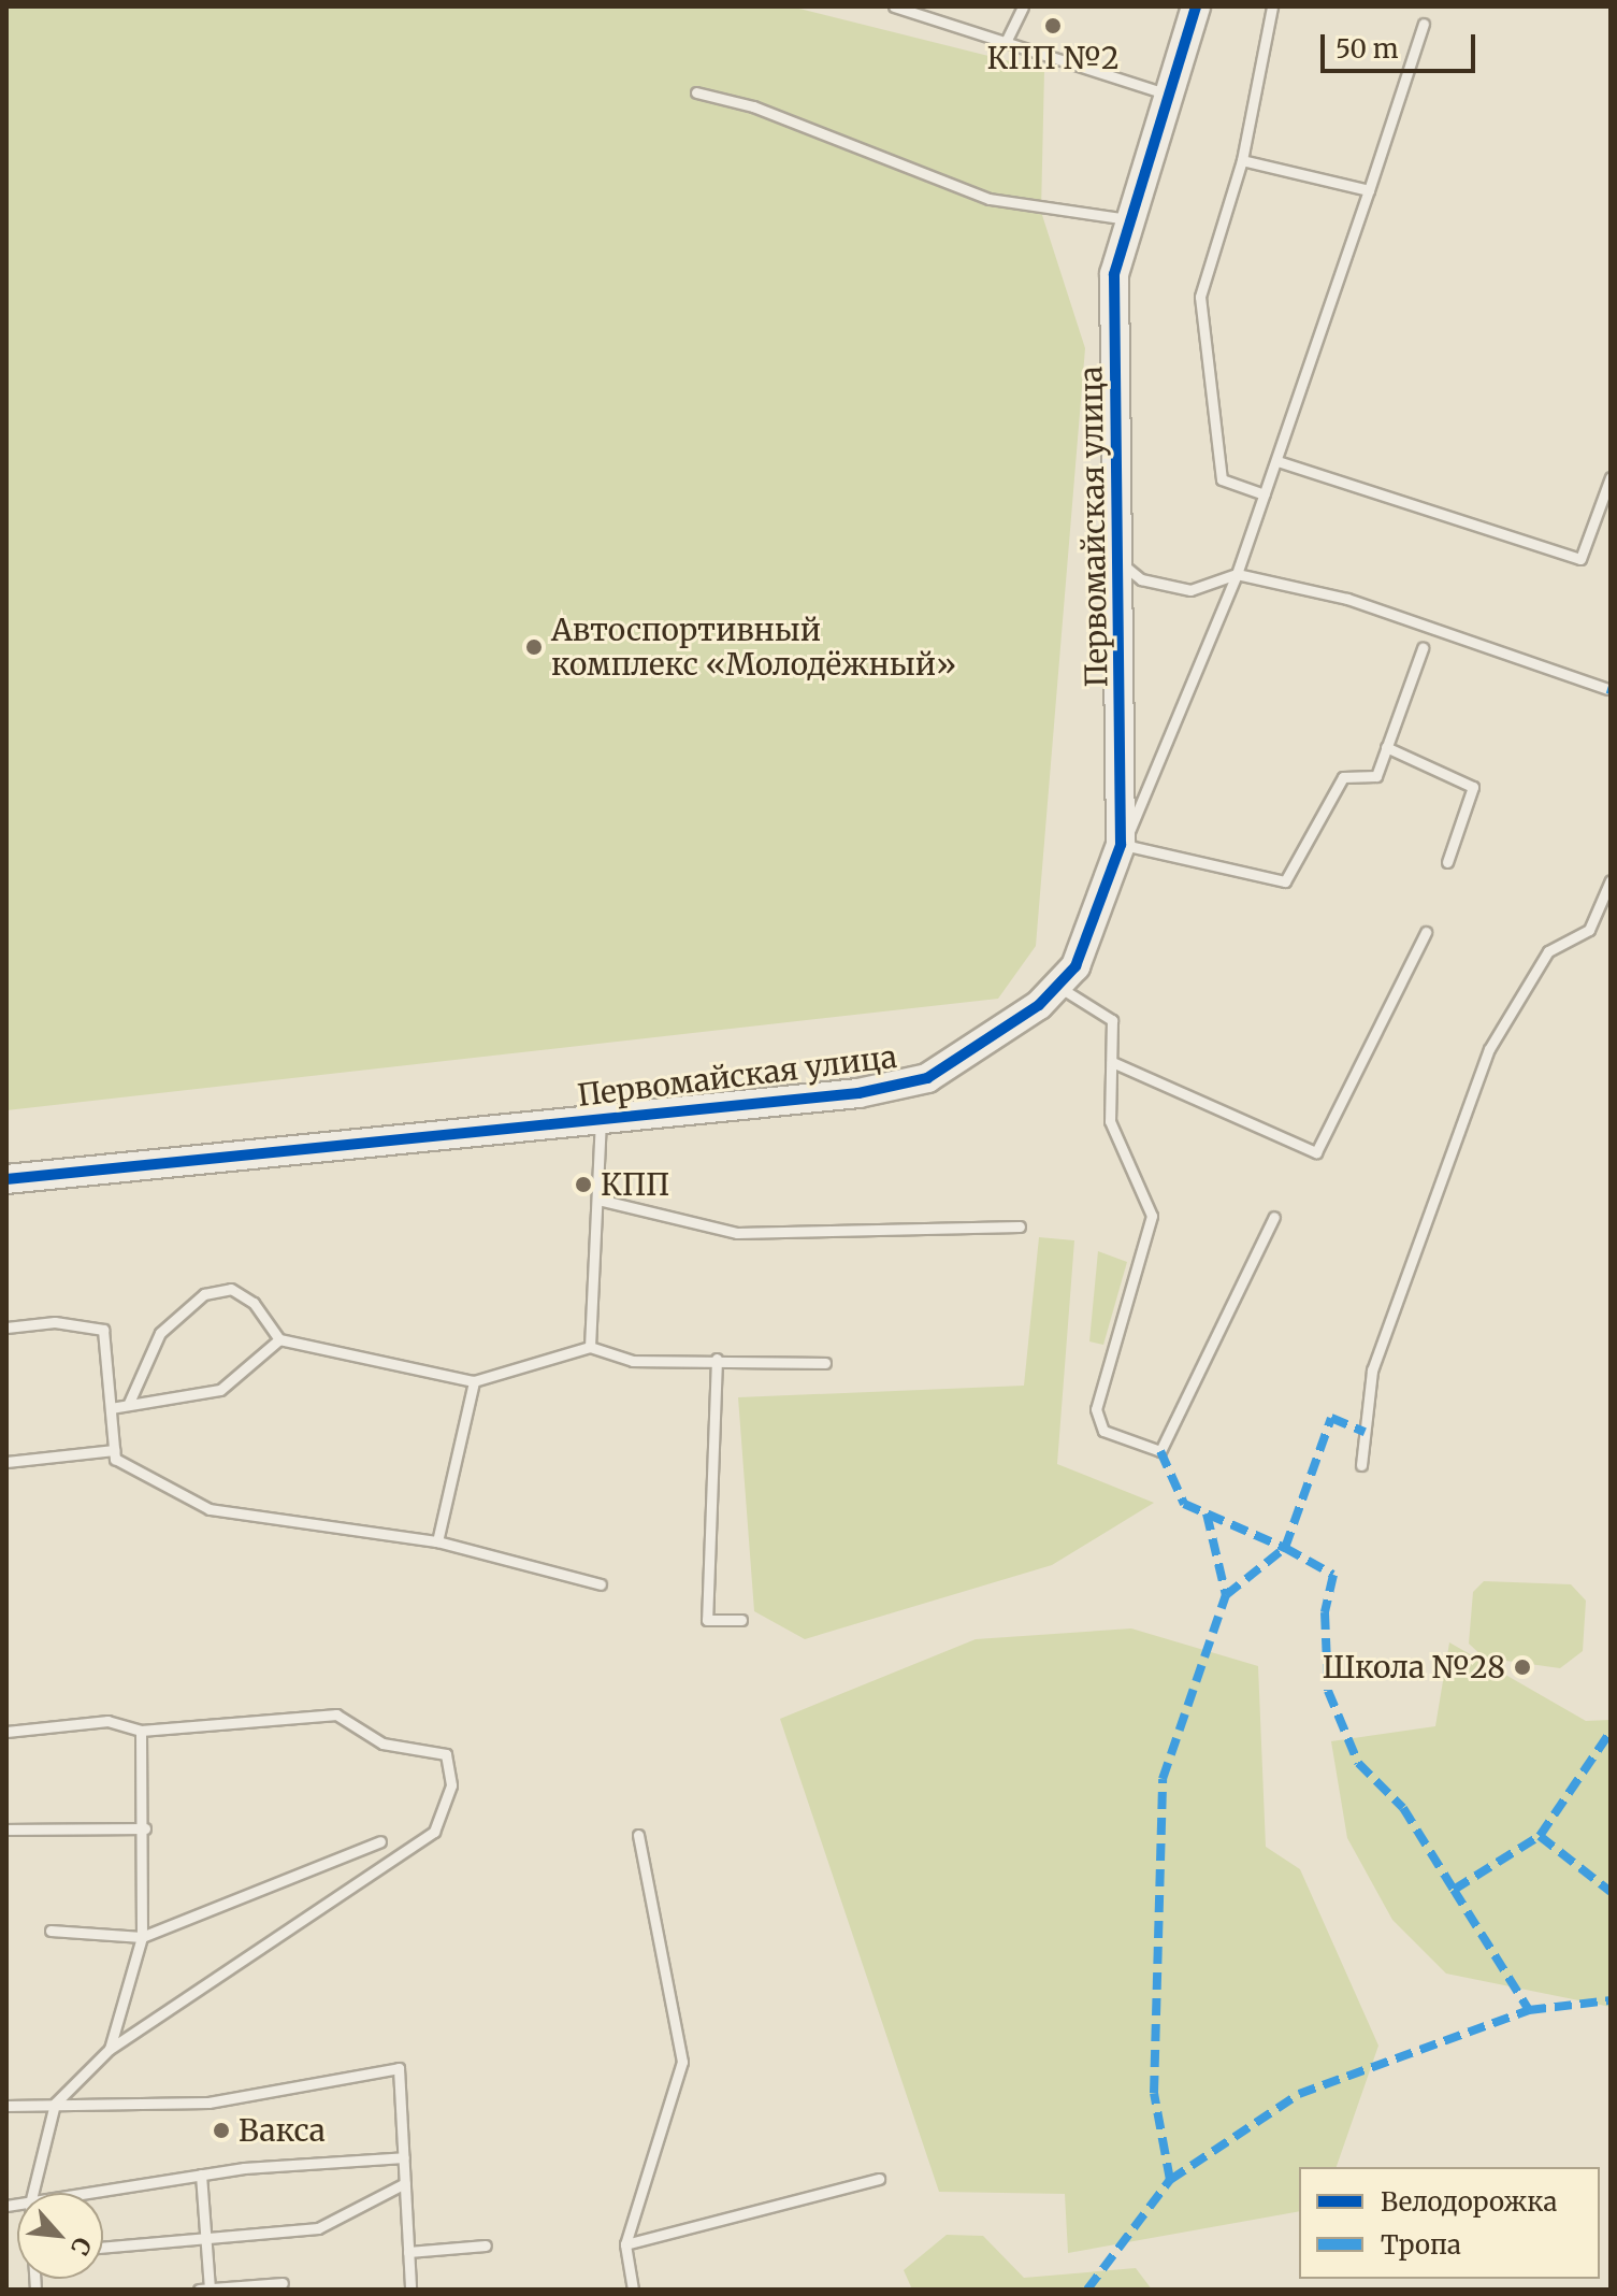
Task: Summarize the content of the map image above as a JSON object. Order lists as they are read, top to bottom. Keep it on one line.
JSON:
{"streets":{"street":["Первомайская улица"]},"places":["КПП №2","Автоспортивный комплекс «Молодёжный»","КПП","Школа №28","Вакса"],"legend":["Велодорожка","Тропа"],"scale_bar":"50 m","north":"bottom right"}
